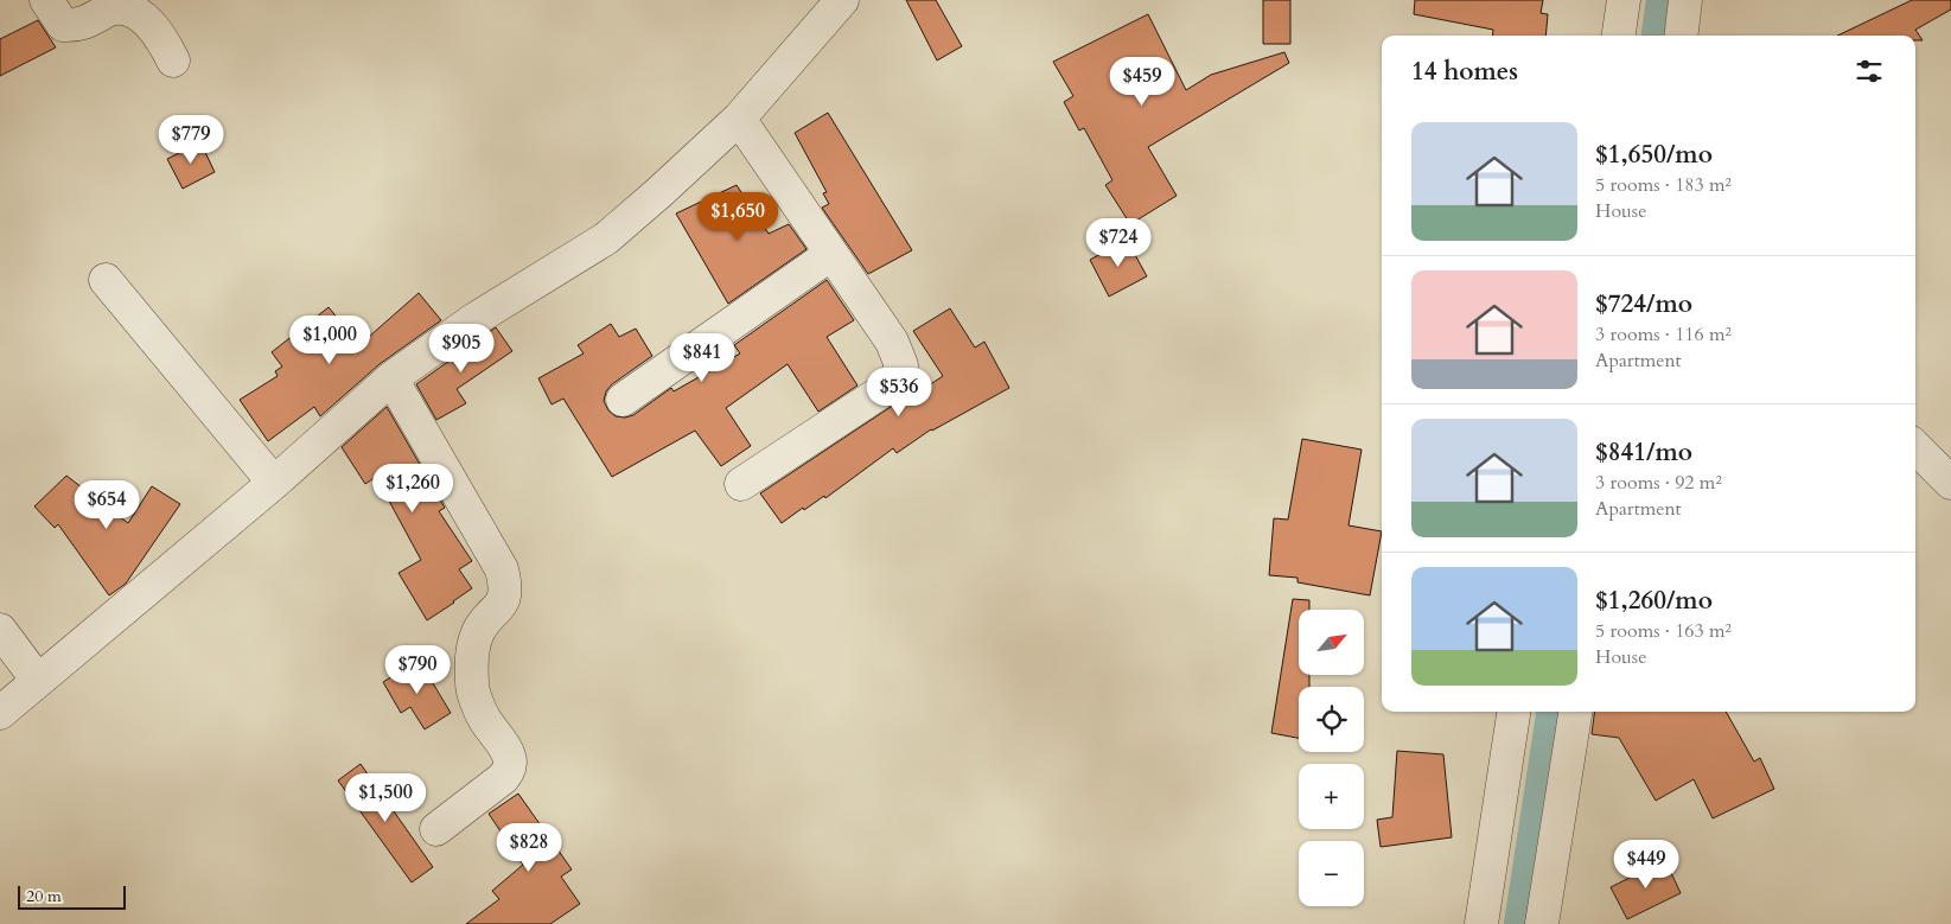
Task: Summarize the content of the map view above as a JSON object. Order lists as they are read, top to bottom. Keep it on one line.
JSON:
{"scale_bar":"20 m","north":"top right","page":{"heading":"14 homes","price":["$459","$779","$1,650","$724","$1,000","$905","$841","$536","$1,260","$654","$790","$1,500","$828","$449"],"list":[{"name":"$1,650/mo","note":"5 rooms · 183 m² · House"},{"name":"$724/mo","note":"3 rooms · 116 m² · Apartment"},{"name":"$841/mo","note":"3 rooms · 92 m² · Apartment"},{"name":"$1,260/mo","note":"5 rooms · 163 m² · House"}],"map_buttons":["+","−"],"scale":"20 m"}}
